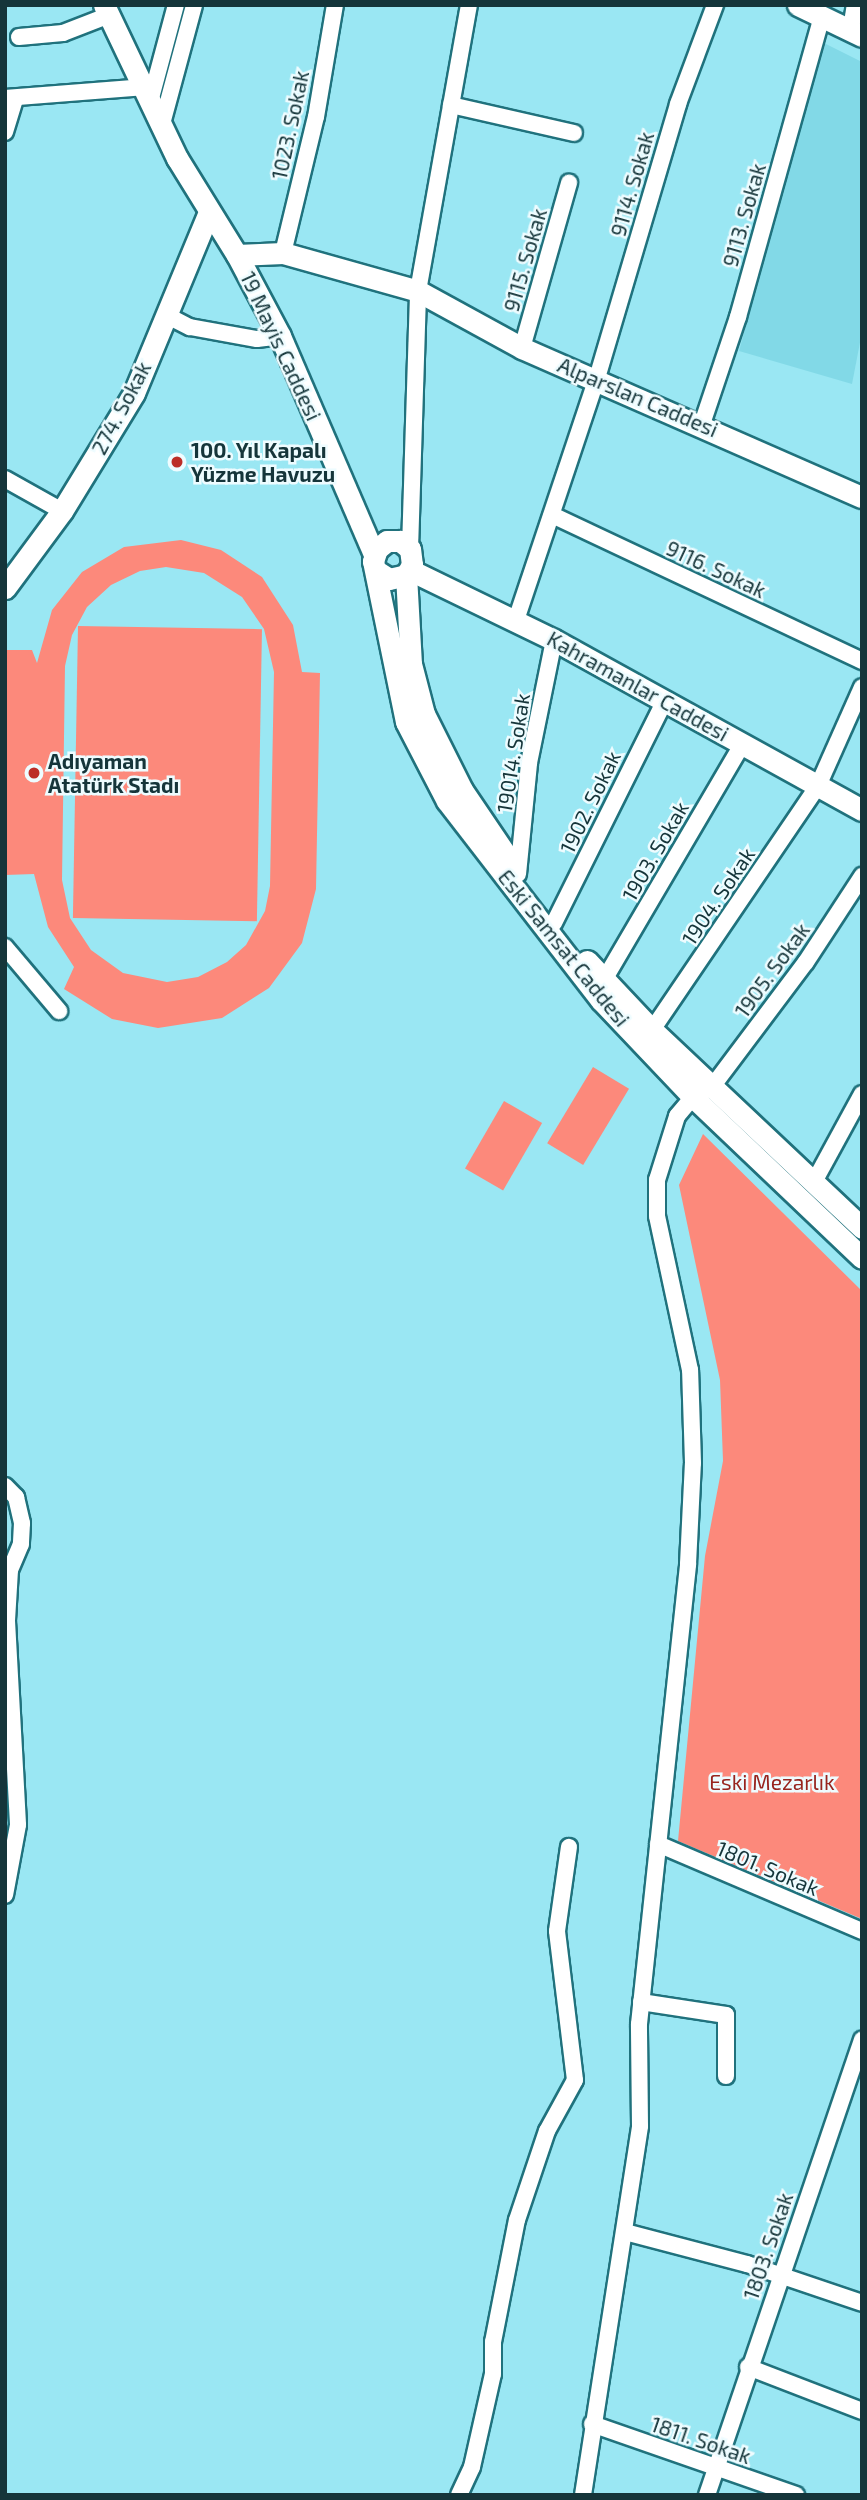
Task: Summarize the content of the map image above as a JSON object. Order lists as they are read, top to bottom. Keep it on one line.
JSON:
{"streets":{"street":["1023. Sokak","9114. Sokak","9113. Sokak","9115. Sokak","19 Mayis Caddesi","Alparslan Caddesi","274. Sokak","9116. Sokak","Kahramanlar Caddesi","19014. Sokak","1902. Sokak","1903. Sokak","1904. Sokak","Eski Samsat Caddesi","1905. Sokak","1801. Sokak","1803. Sokak","1811. Sokak"]},"crossings":[["1023. Sokak","19 Mayis Caddesi"],["9114. Sokak","Alparslan Caddesi"],["9114. Sokak","9116. Sokak"],["9114. Sokak","Kahramanlar Caddesi"],["9113. Sokak","Alparslan Caddesi"],["9115. Sokak","Alparslan Caddesi"],["19 Mayis Caddesi","Alparslan Caddesi"],["19 Mayis Caddesi","274. Sokak"],["19 Mayis Caddesi","Kahramanlar Caddesi"],["19 Mayis Caddesi","Eski Samsat Caddesi"],["Kahramanlar Caddesi","19014. Sokak"],["Kahramanlar Caddesi","1902. Sokak"],["Kahramanlar Caddesi","1903. Sokak"],["Kahramanlar Caddesi","1904. Sokak"],["Kahramanlar Caddesi","Eski Samsat Caddesi"],["19014. Sokak","Eski Samsat Caddesi"],["1902. Sokak","Eski Samsat Caddesi"],["1903. Sokak","Eski Samsat Caddesi"],["1904. Sokak","Eski Samsat Caddesi"],["Eski Samsat Caddesi","1905. Sokak"],["1905. Sokak","1801. Sokak"],["1905. Sokak","1811. Sokak"],["1803. Sokak","1811. Sokak"]],"parks":["Eski Mezarlık"],"places":["100. Yıl Kapalı Yüzme Havuzu","Adıyaman Atatürk Stadı"]}
